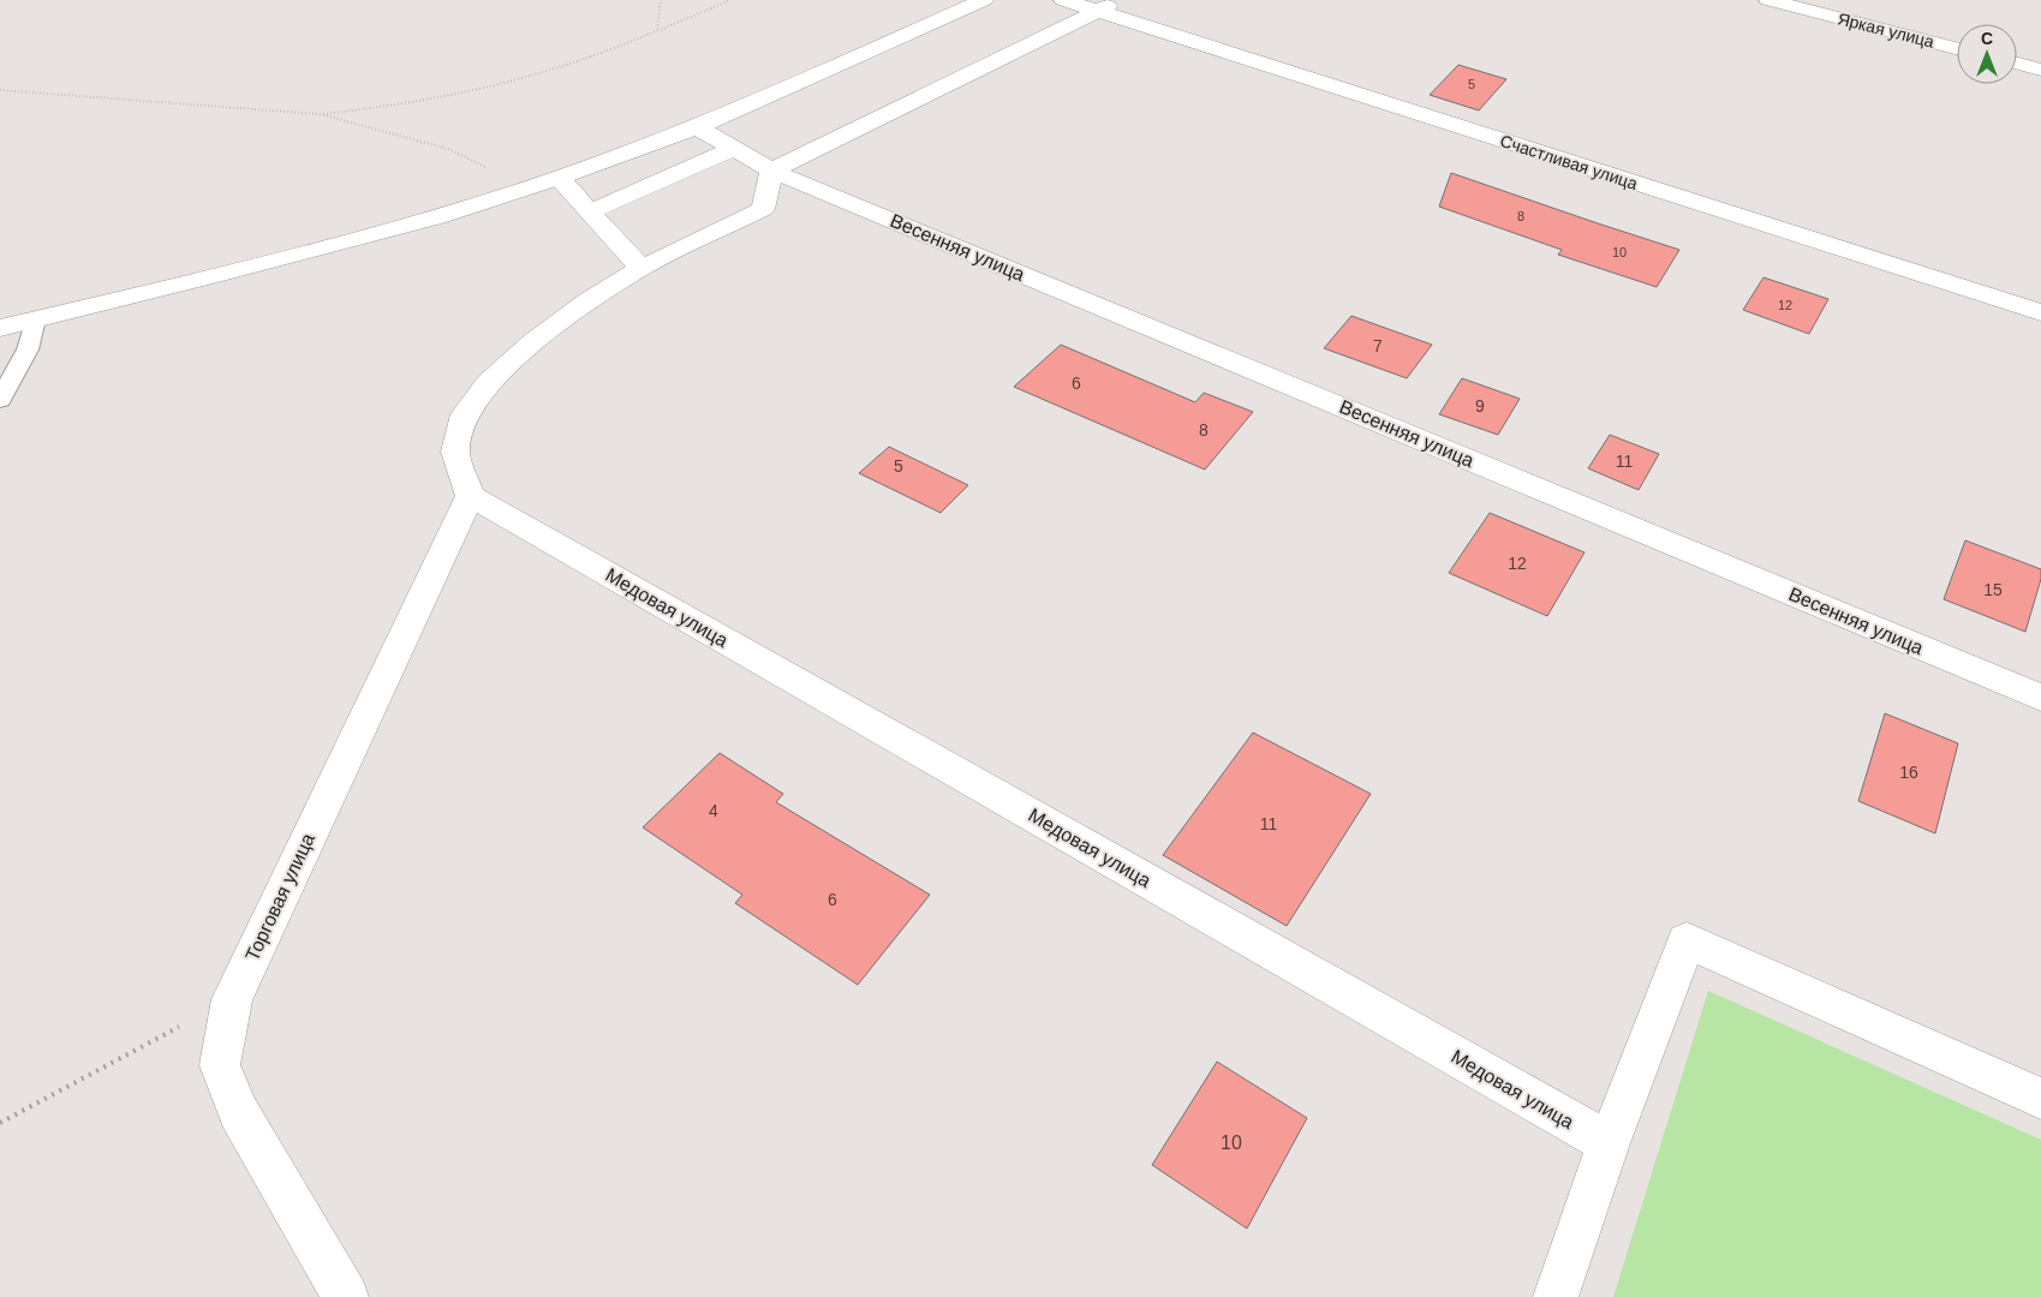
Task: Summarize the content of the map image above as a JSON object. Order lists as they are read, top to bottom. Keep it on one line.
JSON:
{"streets":{"street":["Яркая улица","Счастливая улица","Весенняя улица","Медовая улица","Торговая улица"]},"crossings":[["Медовая улица","Торговая улица"]],"house_numbers":["5","8","10","12","7","6","9","8","11","5","12","15","16","4","11","6","10"],"north":"top"}
